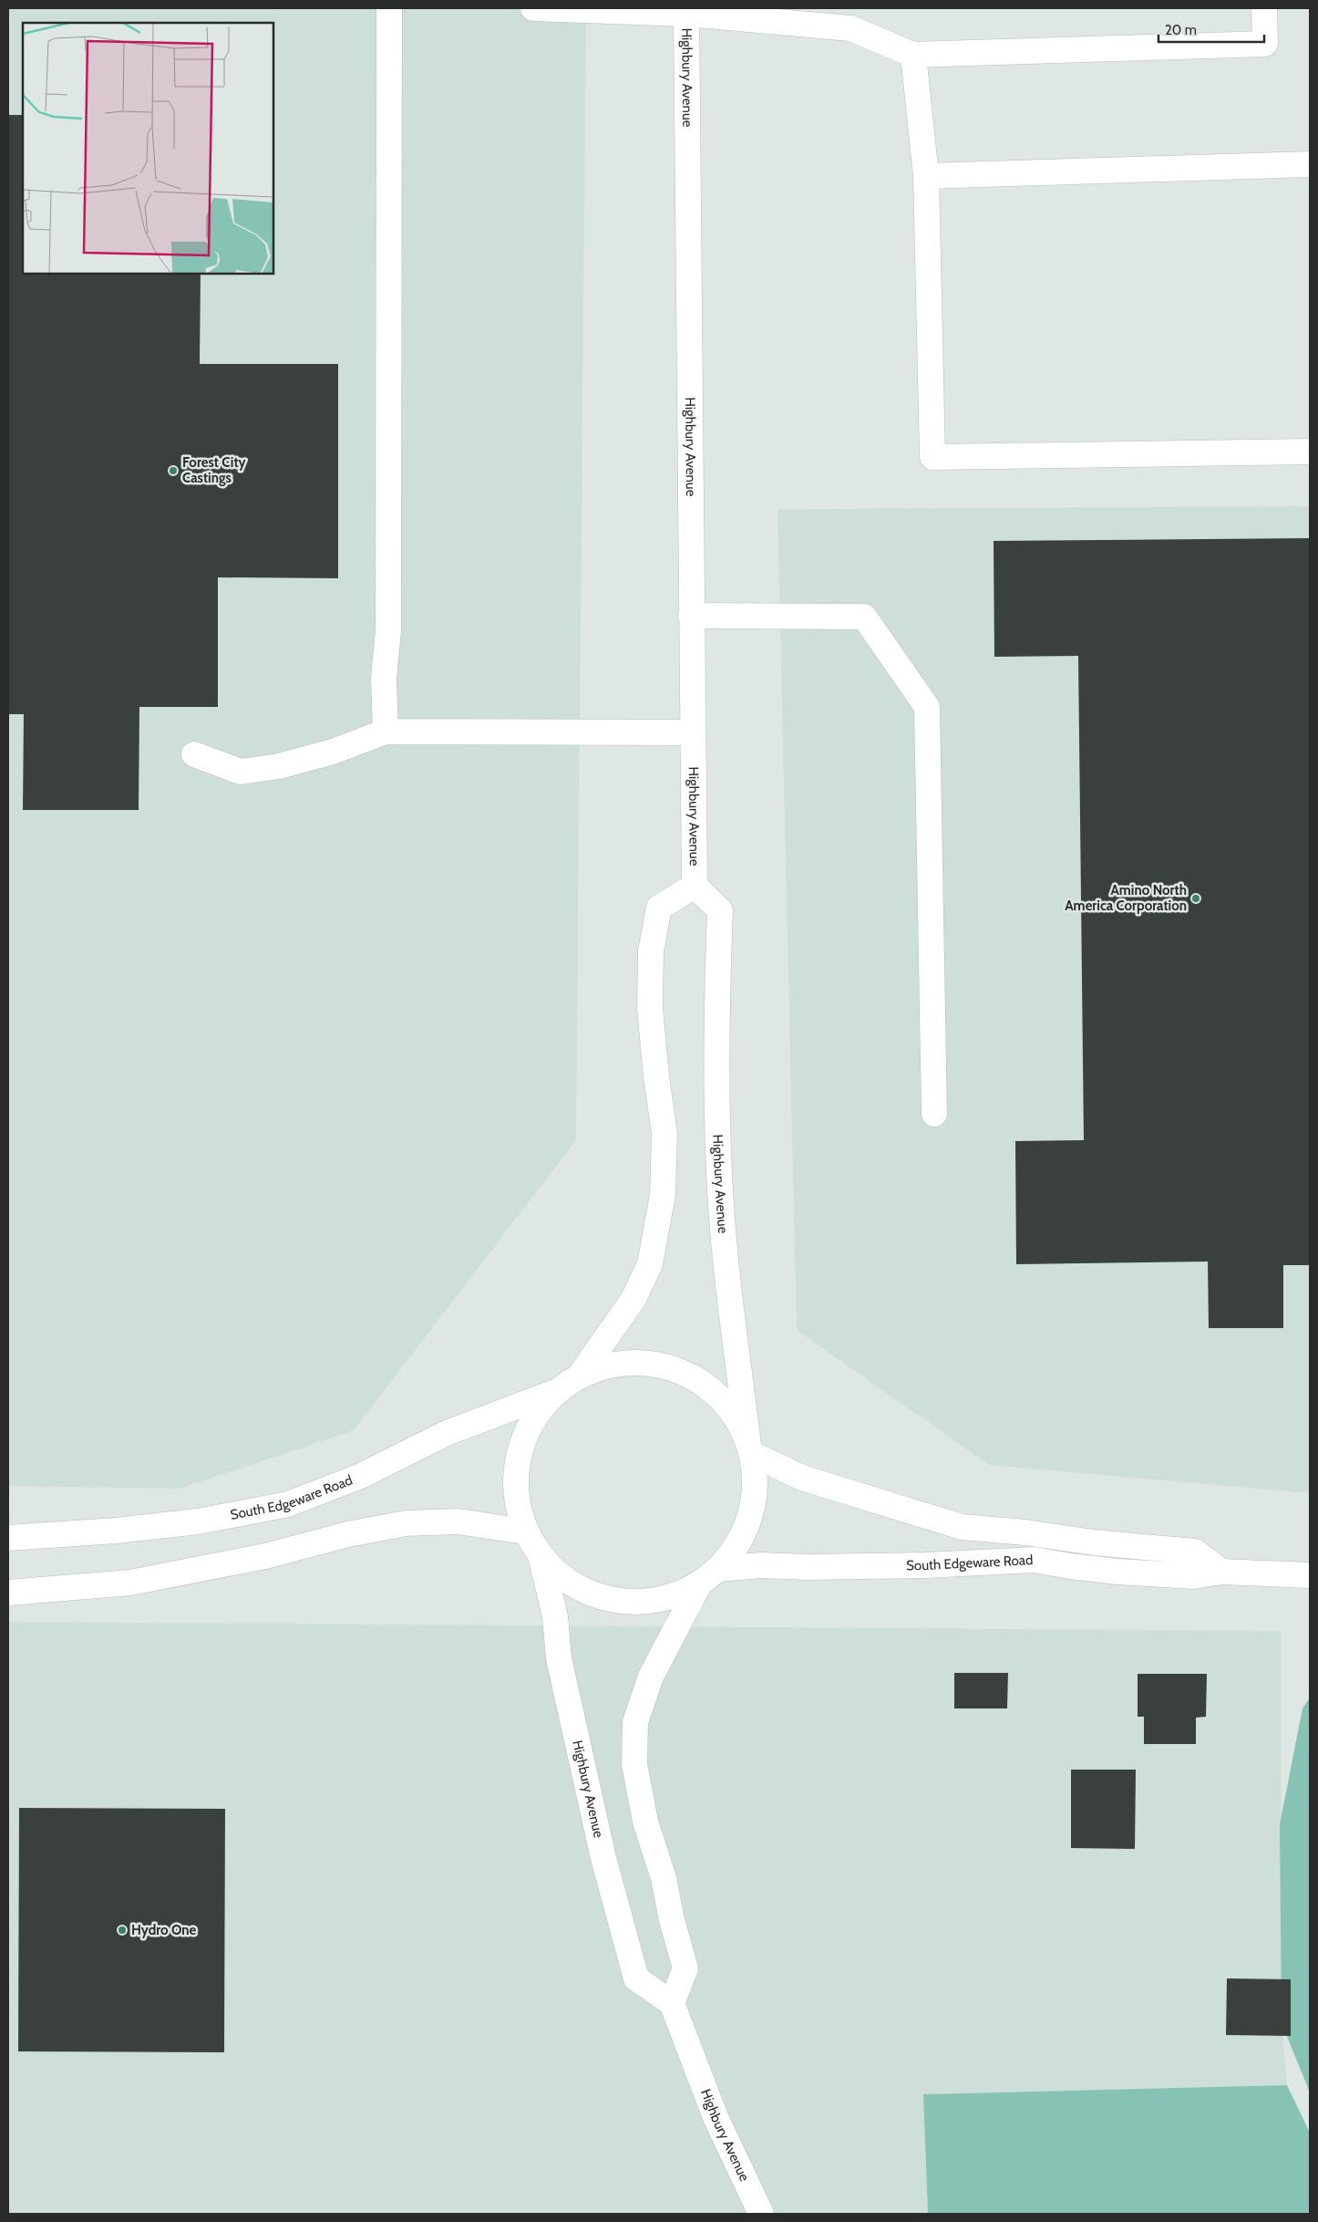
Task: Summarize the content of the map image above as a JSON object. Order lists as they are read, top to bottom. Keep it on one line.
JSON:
{"streets":{"main road":["Highbury Avenue","South Edgeware Road"]},"crossings":[["Highbury Avenue","South Edgeware Road"]],"places":["Forest City Castings","Amino North America Corporation","Hydro One"],"scale_bar":"20 m"}
